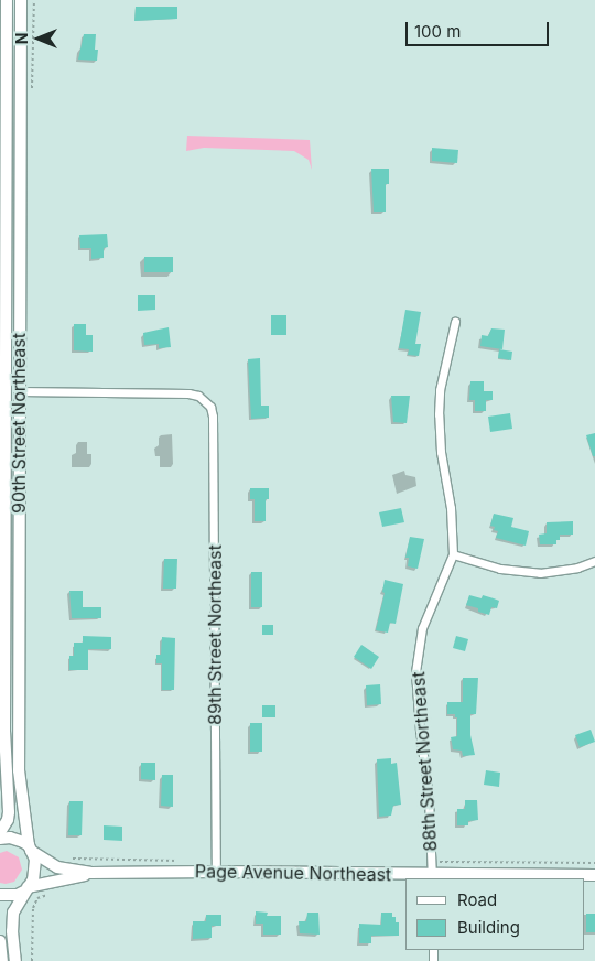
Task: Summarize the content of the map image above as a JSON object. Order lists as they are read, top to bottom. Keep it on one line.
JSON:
{"streets":{"main road":["90th Street Northeast","Page Avenue Northeast"],"street":["89th Street Northeast","88th Street Northeast"]},"crossings":[["90th Street Northeast","89th Street Northeast"],["90th Street Northeast","Page Avenue Northeast"],["89th Street Northeast","Page Avenue Northeast"],["88th Street Northeast","Page Avenue Northeast"]],"legend":["Road","Building"],"scale_bar":"100 m","north":"left"}
